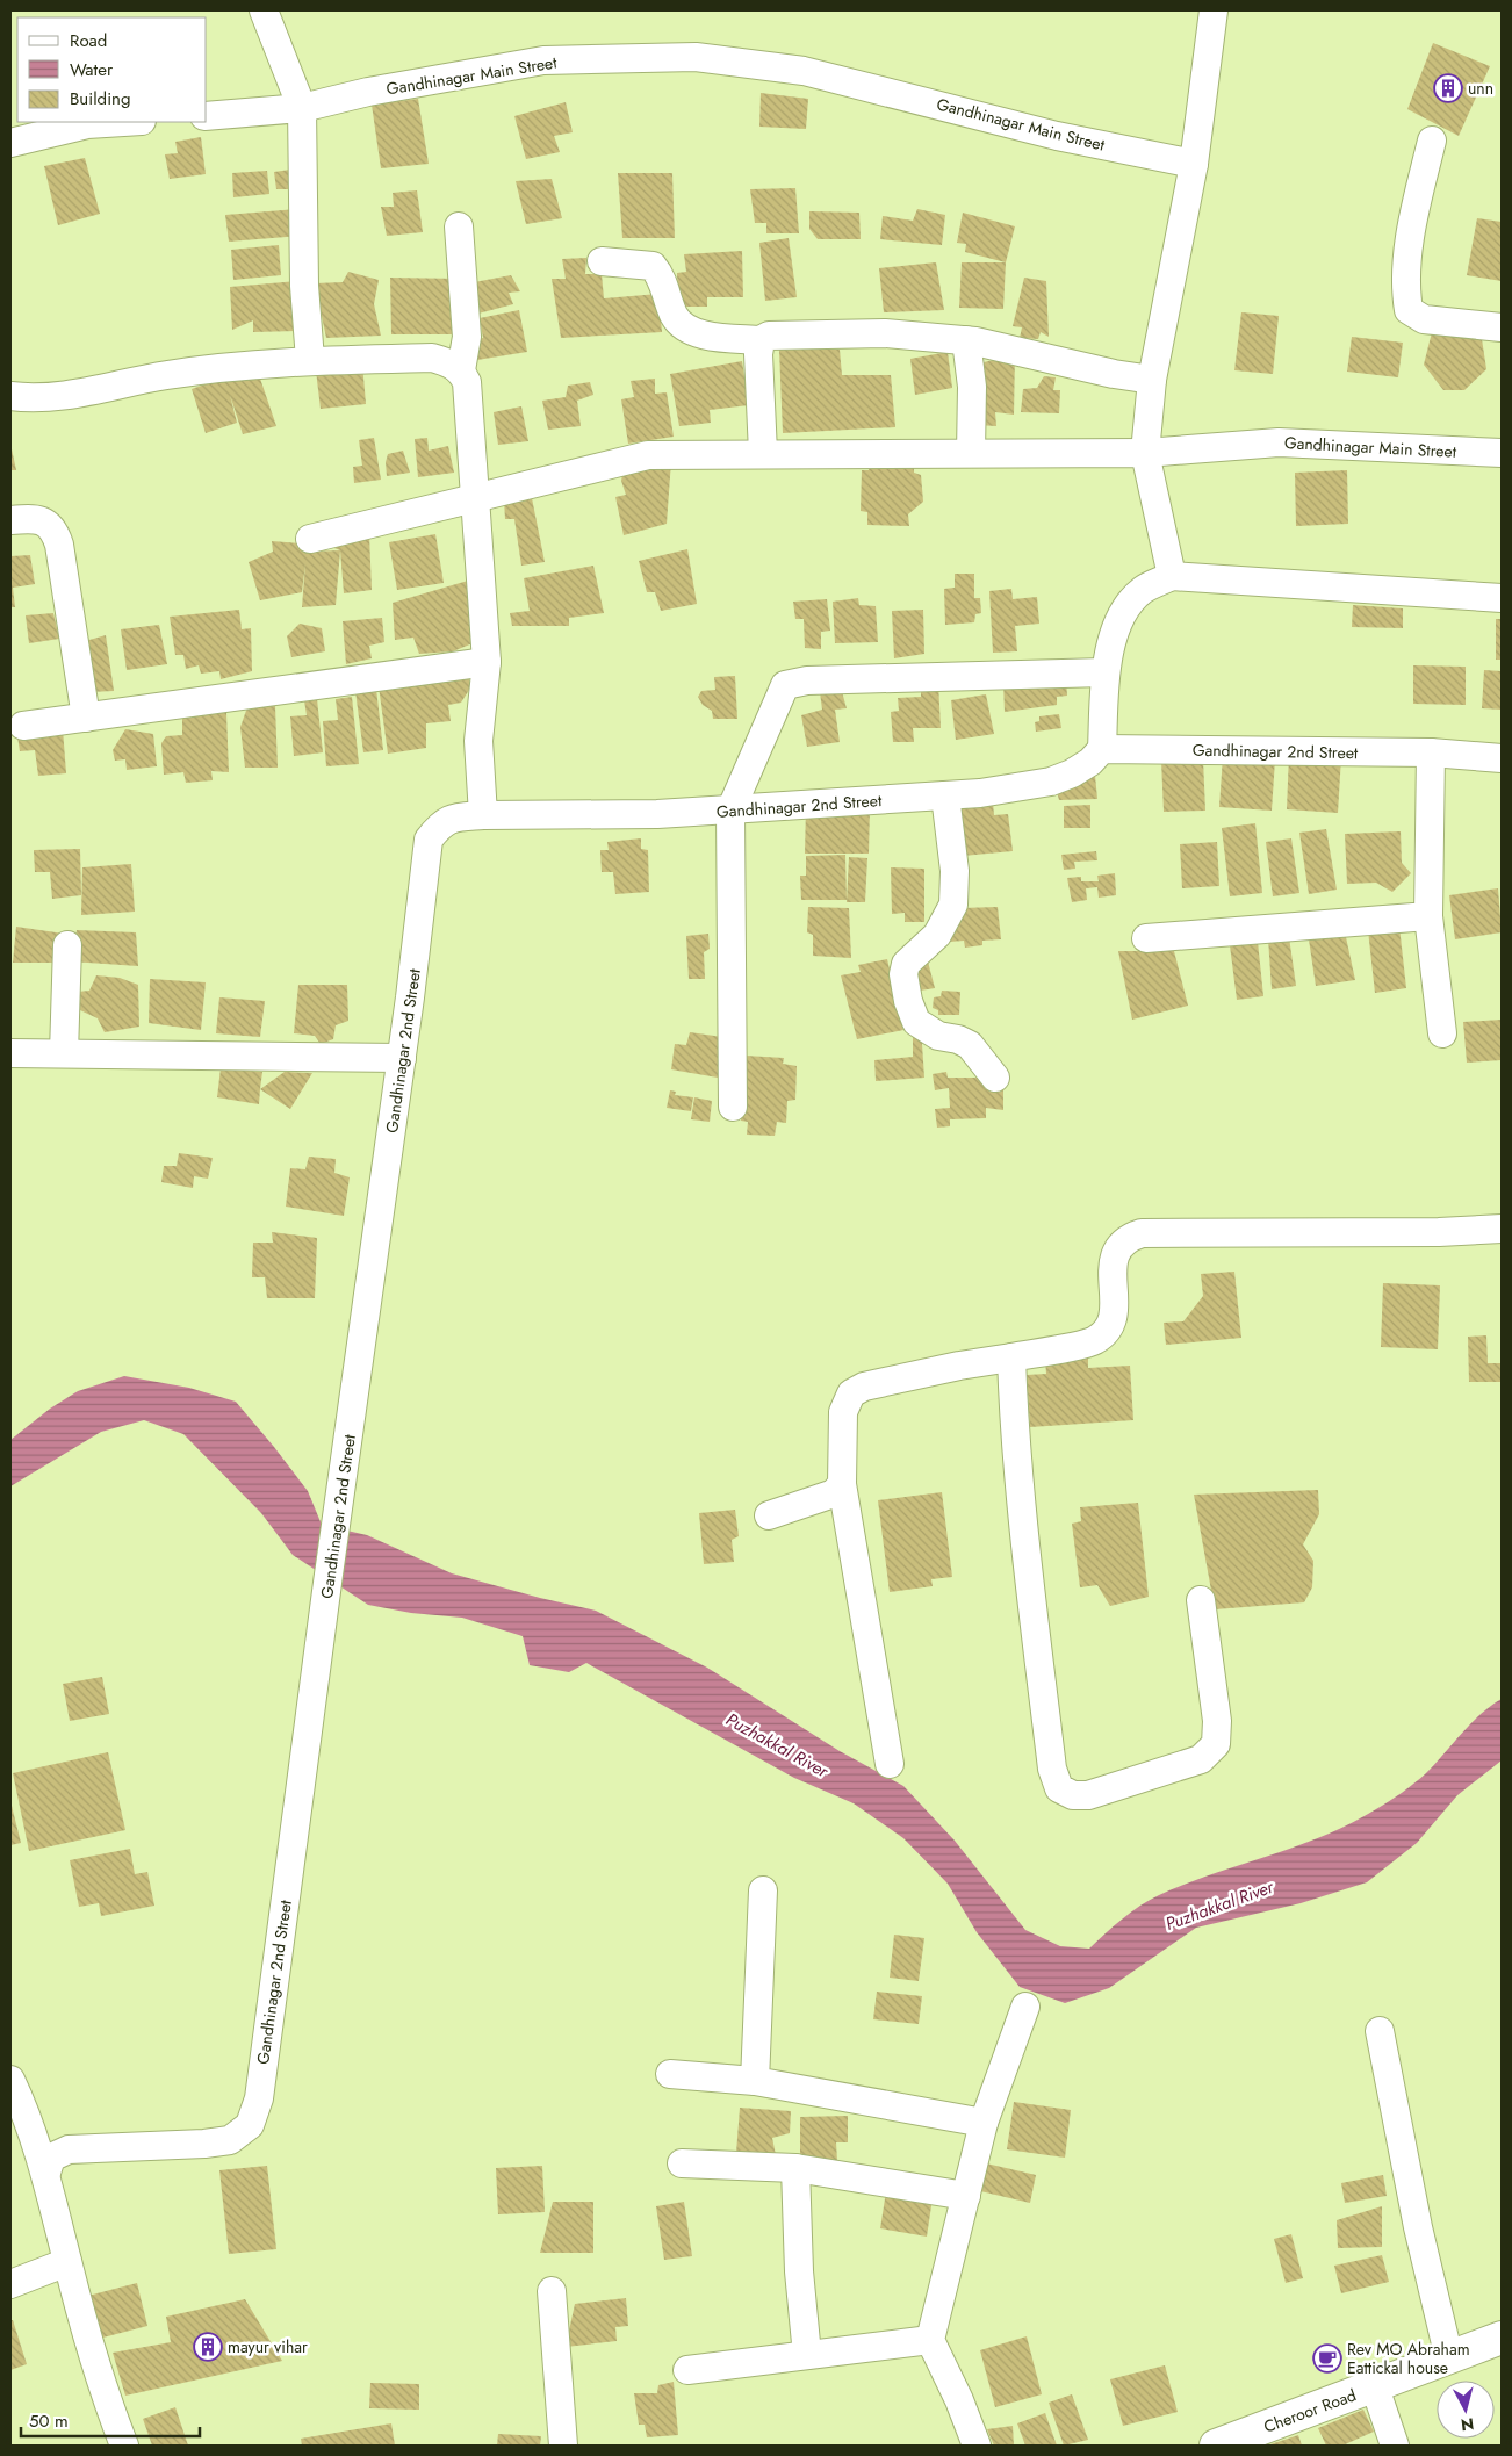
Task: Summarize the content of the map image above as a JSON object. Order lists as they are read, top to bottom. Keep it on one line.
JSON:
{"streets":{"main road":["Cheroor Road"],"street":["Gandhinagar Main Street","Gandhinagar 2nd Street"]},"water":["Puzhakkal River"],"places":{"building":["unn","mayur vihar"],"cafe":["Rev MO Abraham Eattickal house"]},"legend":["Road","Water","Building"],"scale_bar":"50 m","north":"bottom"}
